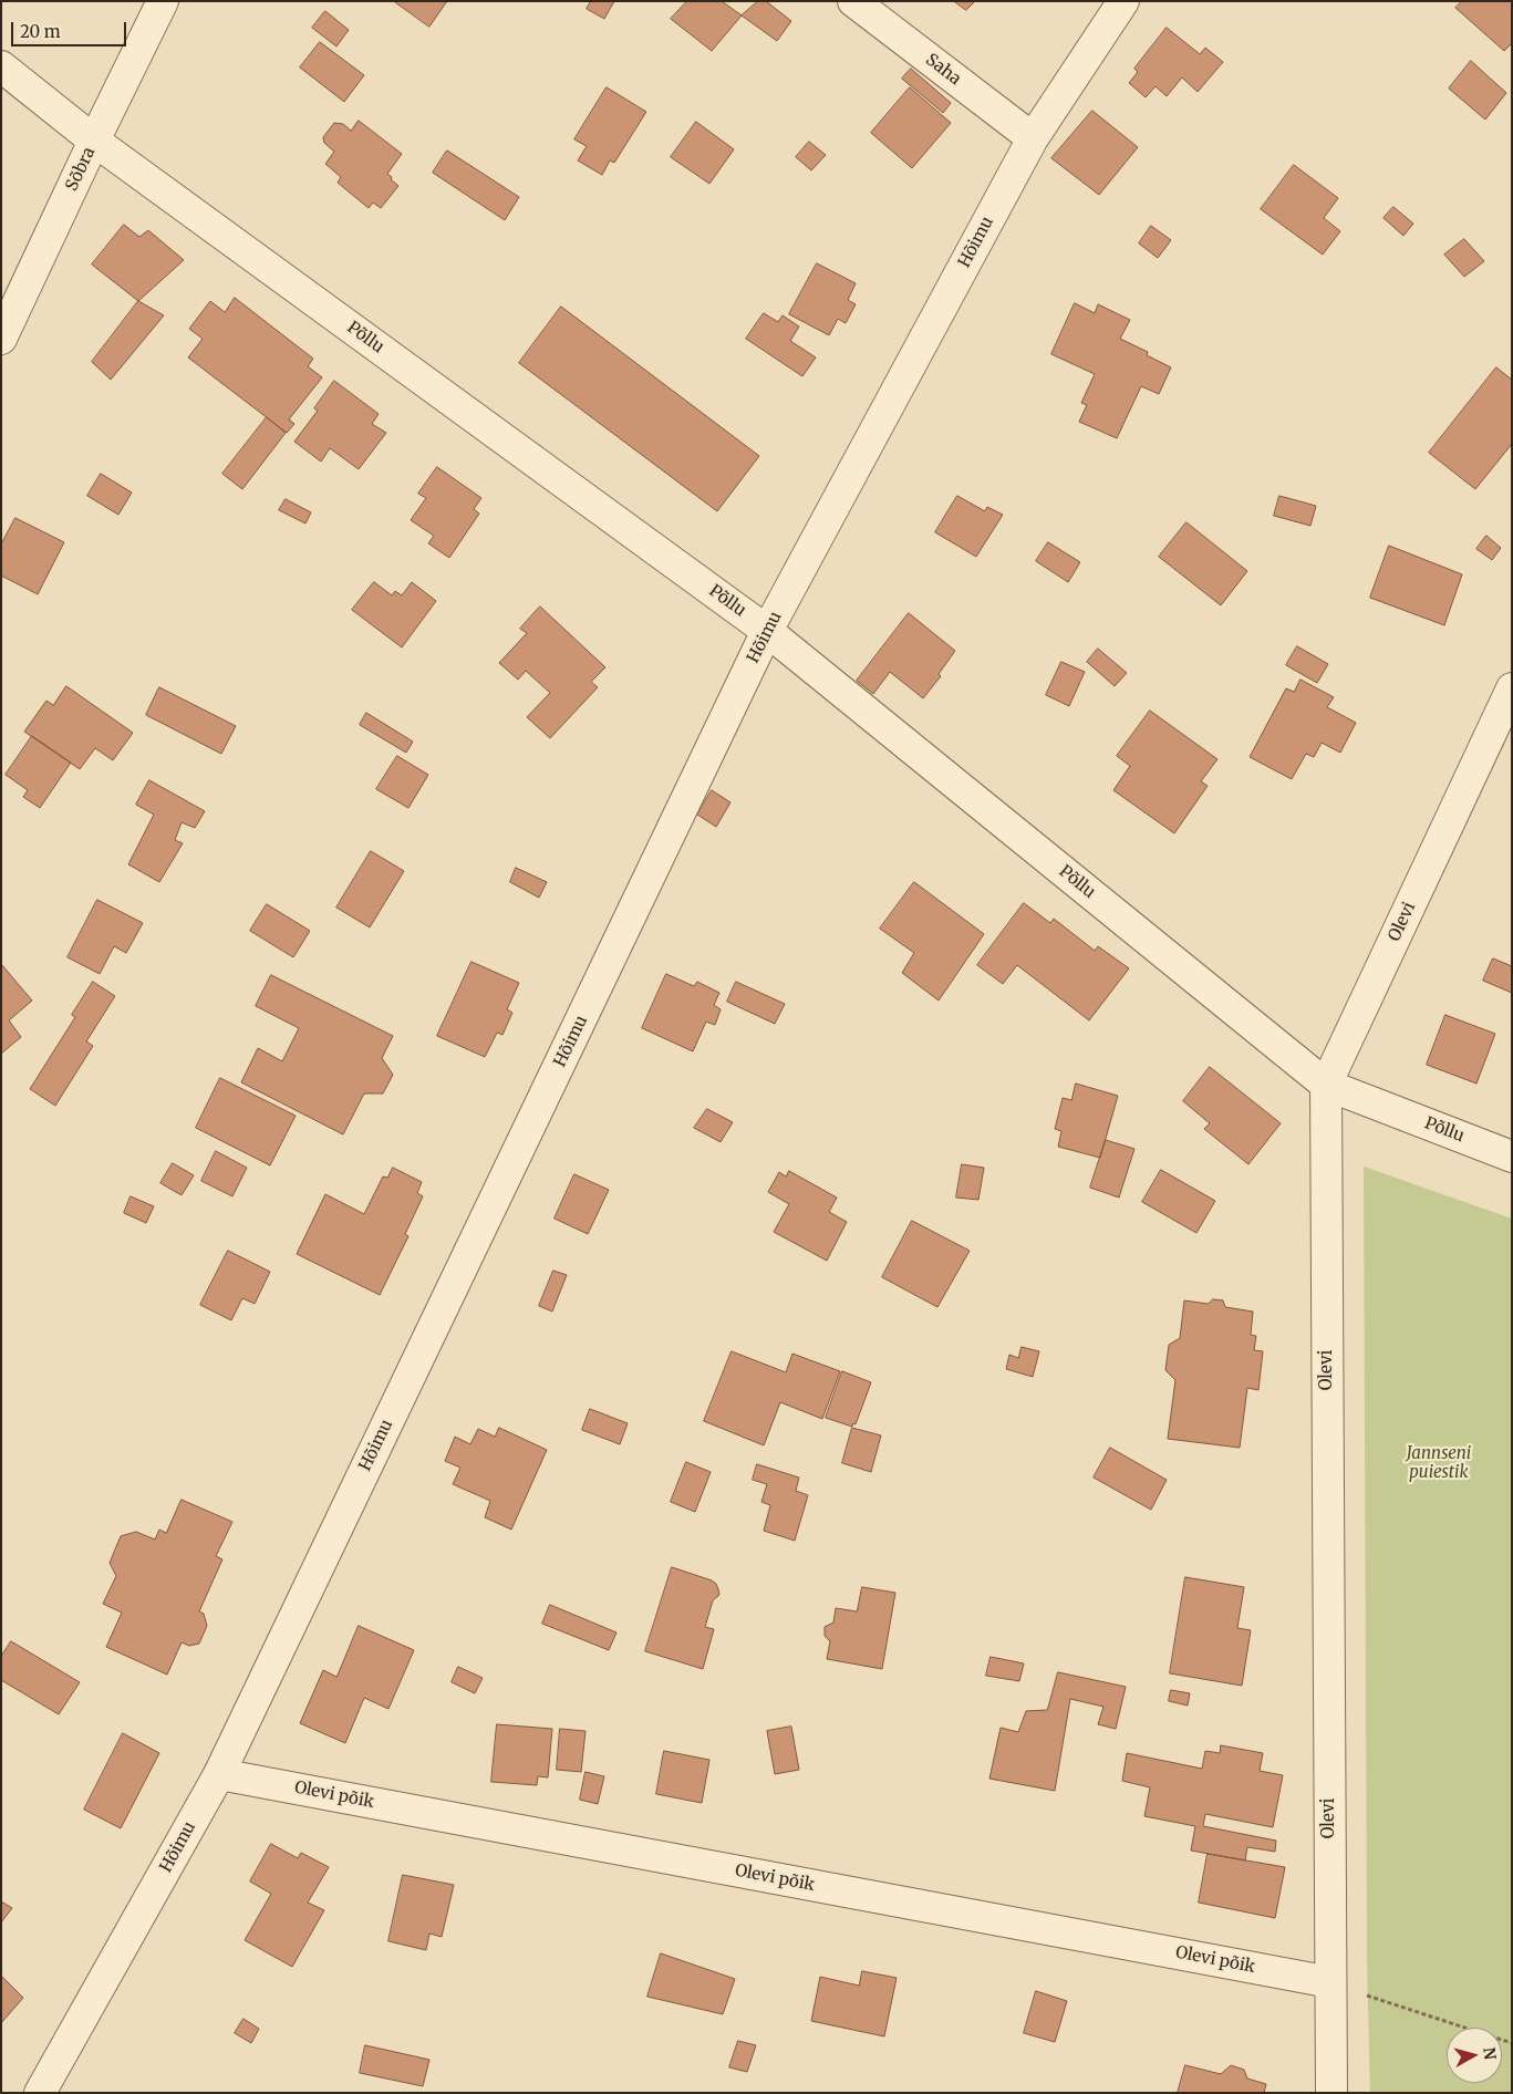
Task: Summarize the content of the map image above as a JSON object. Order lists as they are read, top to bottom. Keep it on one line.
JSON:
{"streets":{"street":["Saha","Sõbra","Hõimu","Põllu","Olevi","Olevi põik"]},"crossings":[["Saha","Hõimu"],["Sõbra","Põllu"],["Hõimu","Põllu"],["Hõimu","Olevi põik"],["Põllu","Olevi"],["Olevi","Olevi põik"]],"parks":["Jannseni puiestik"],"scale_bar":"20 m","north":"right"}
